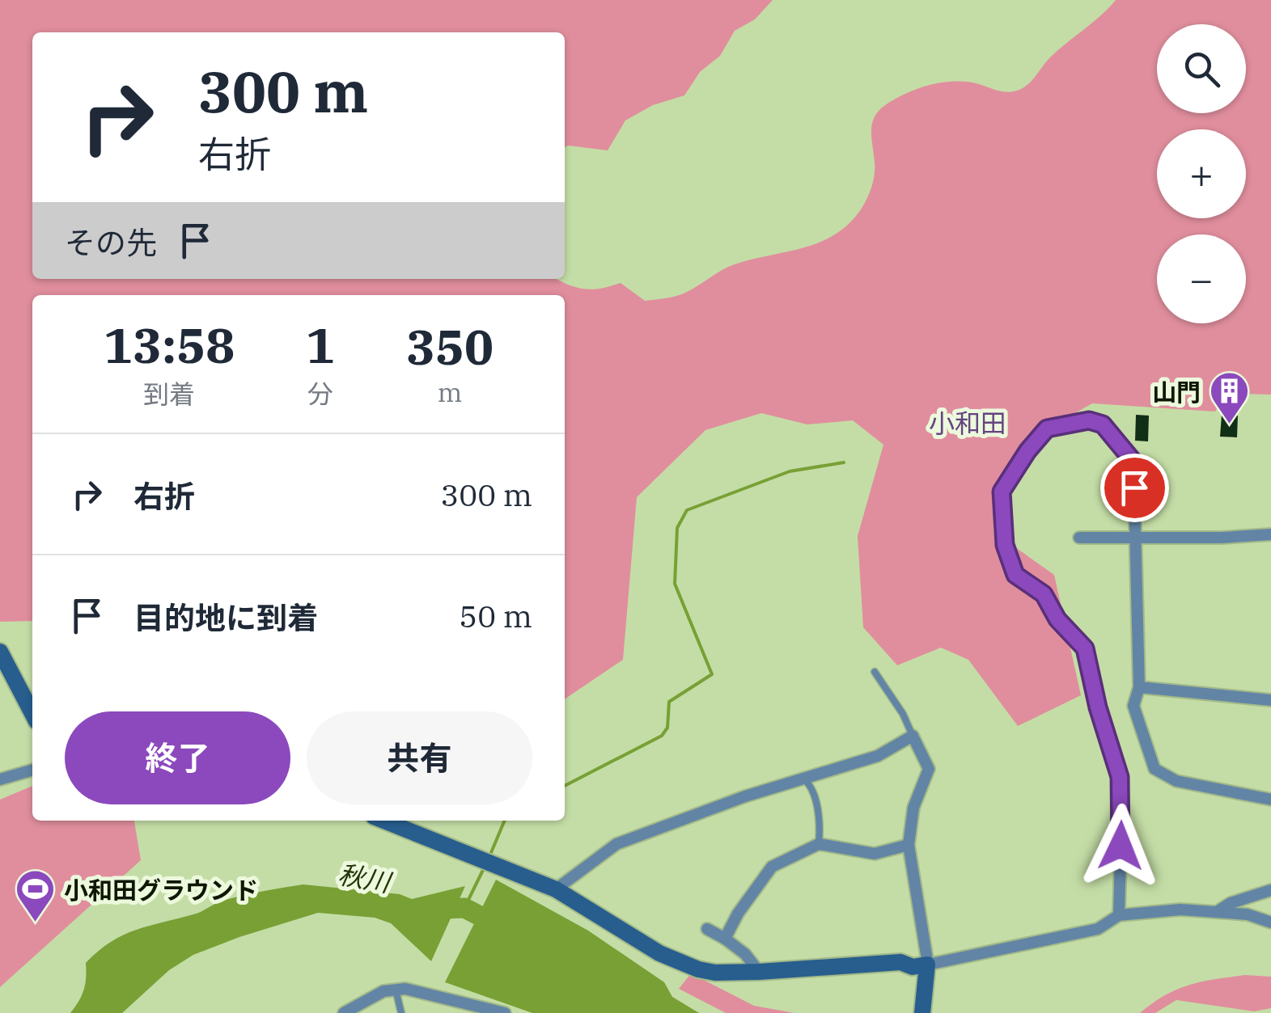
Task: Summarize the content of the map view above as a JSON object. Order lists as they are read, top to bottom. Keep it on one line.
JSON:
{"districts":["小和田"],"water":["秋川"],"places":{"building":["山門"],"sports":["小和田グラウンド"]},"page":{"map_buttons":["+","−"],"turn":["300 m","右折"],"then":"その先","eta":["13:58","到着","1","分","350","m"],"list":[{"name":"右折","value":"300 m"},{"name":"目的地に到着","value":"50 m"}],"buttons":["終了","共有"]}}
